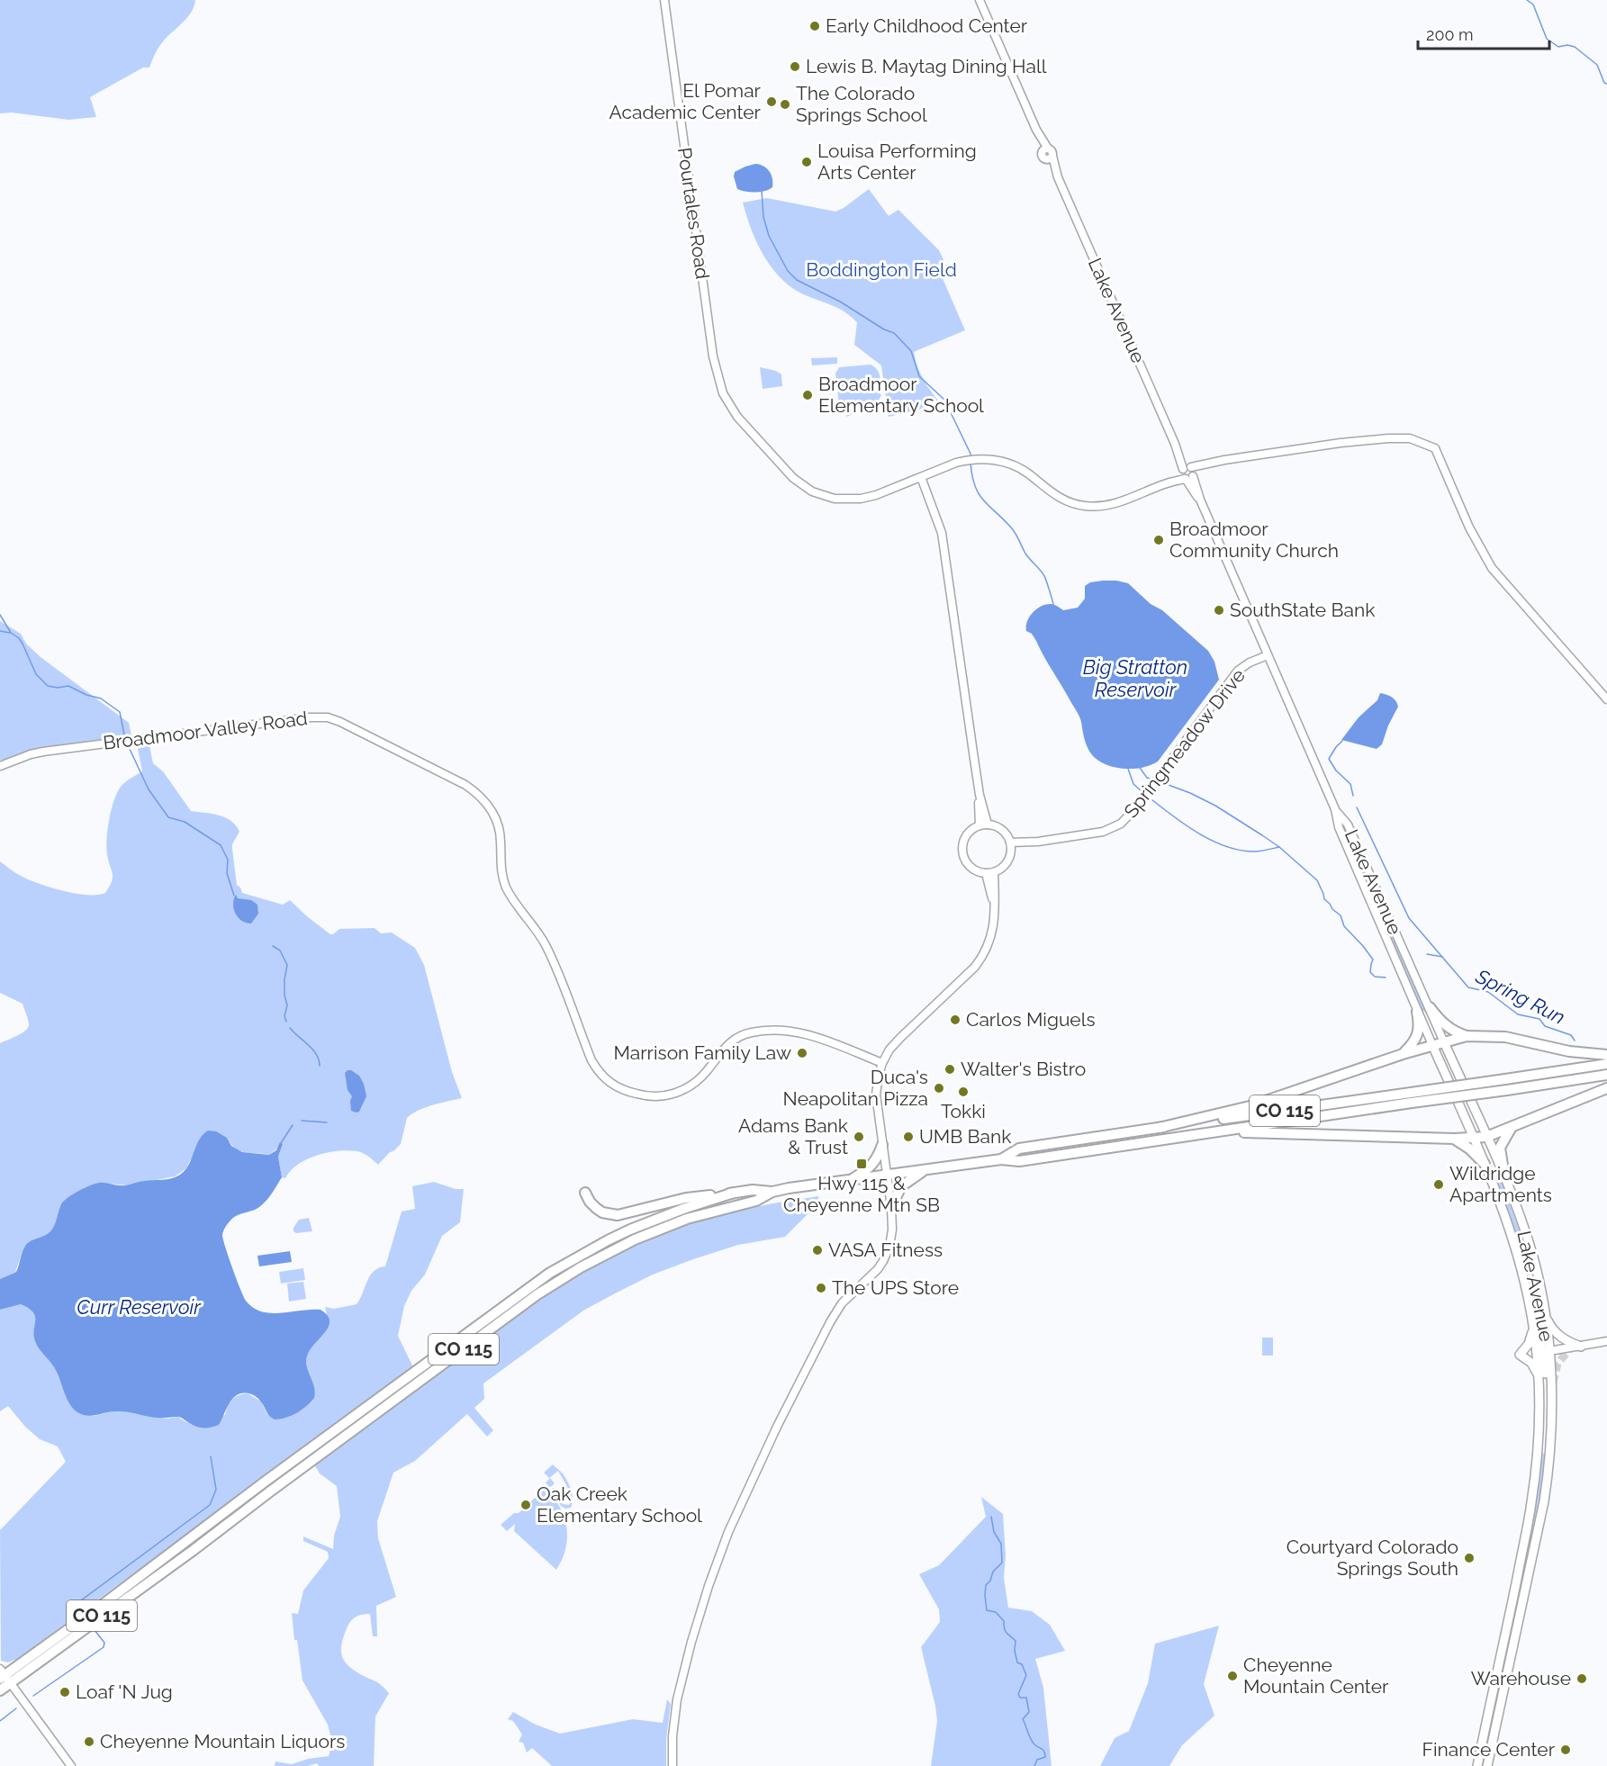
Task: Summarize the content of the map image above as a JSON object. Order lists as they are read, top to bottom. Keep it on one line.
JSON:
{"streets":{"highway":["CO 115"],"main road":["Lake Avenue"],"street":["Pourtales Road","Broadmoor Valley Road","Springmeadow Drive"]},"crossings":[["Pourtales Road","Lake Avenue"],["Lake Avenue","Springmeadow Drive"]],"water":["Big Stratton Reservoir","Spring Run","Curr Reservoir"],"parks":["Boddington Field"],"places":{"other":["Early Childhood Center","Lewis B. Maytag Dining Hall","El Pomar Academic Center","The Colorado Springs School","Louisa Performing Arts Center","Broadmoor Elementary School","Broadmoor Community Church","SouthState Bank","Carlos Miguels","Marrison Family Law","Walter's Bistro","Duca's Neapolitan Pizza","Tokki","Adams Bank & Trust","UMB Bank","Wildridge Apartments","VASA Fitness","The UPS Store","Oak Creek Elementary School","Courtyard Colorado Springs South","Cheyenne Mountain Center","Warehouse","Loaf 'N Jug","Cheyenne Mountain Liquors","Finance Center"],"transit":["Hwy 115 & Cheyenne Mtn SB"]},"scale_bar":"200 m"}
